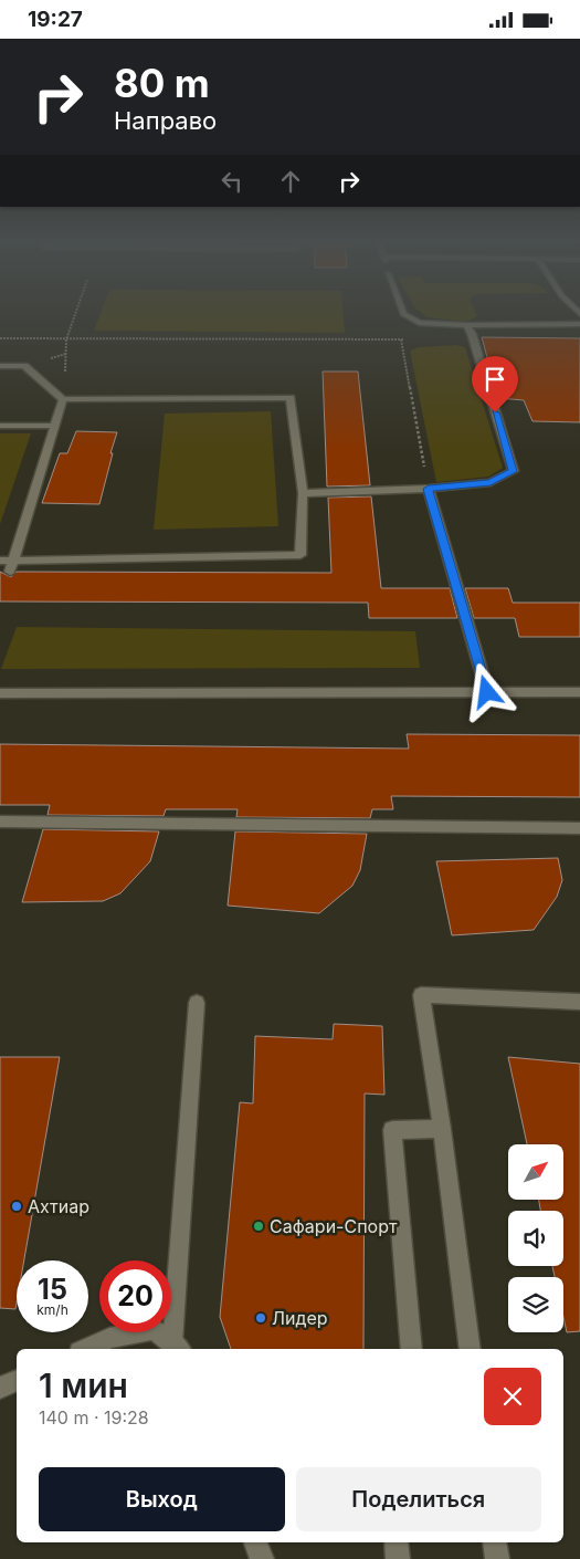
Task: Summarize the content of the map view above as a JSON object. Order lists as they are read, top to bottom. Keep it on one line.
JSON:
{"places":["Ахтиар","Сафари-Спорт","Лидер"],"north":"top right","page":{"status":"19:27","turn":["80 m","Направо"],"speed":"15 km/h","limit":"20","heading":["1 мин","140 m · 19:28"],"buttons":["Выход","Поделиться"]}}
